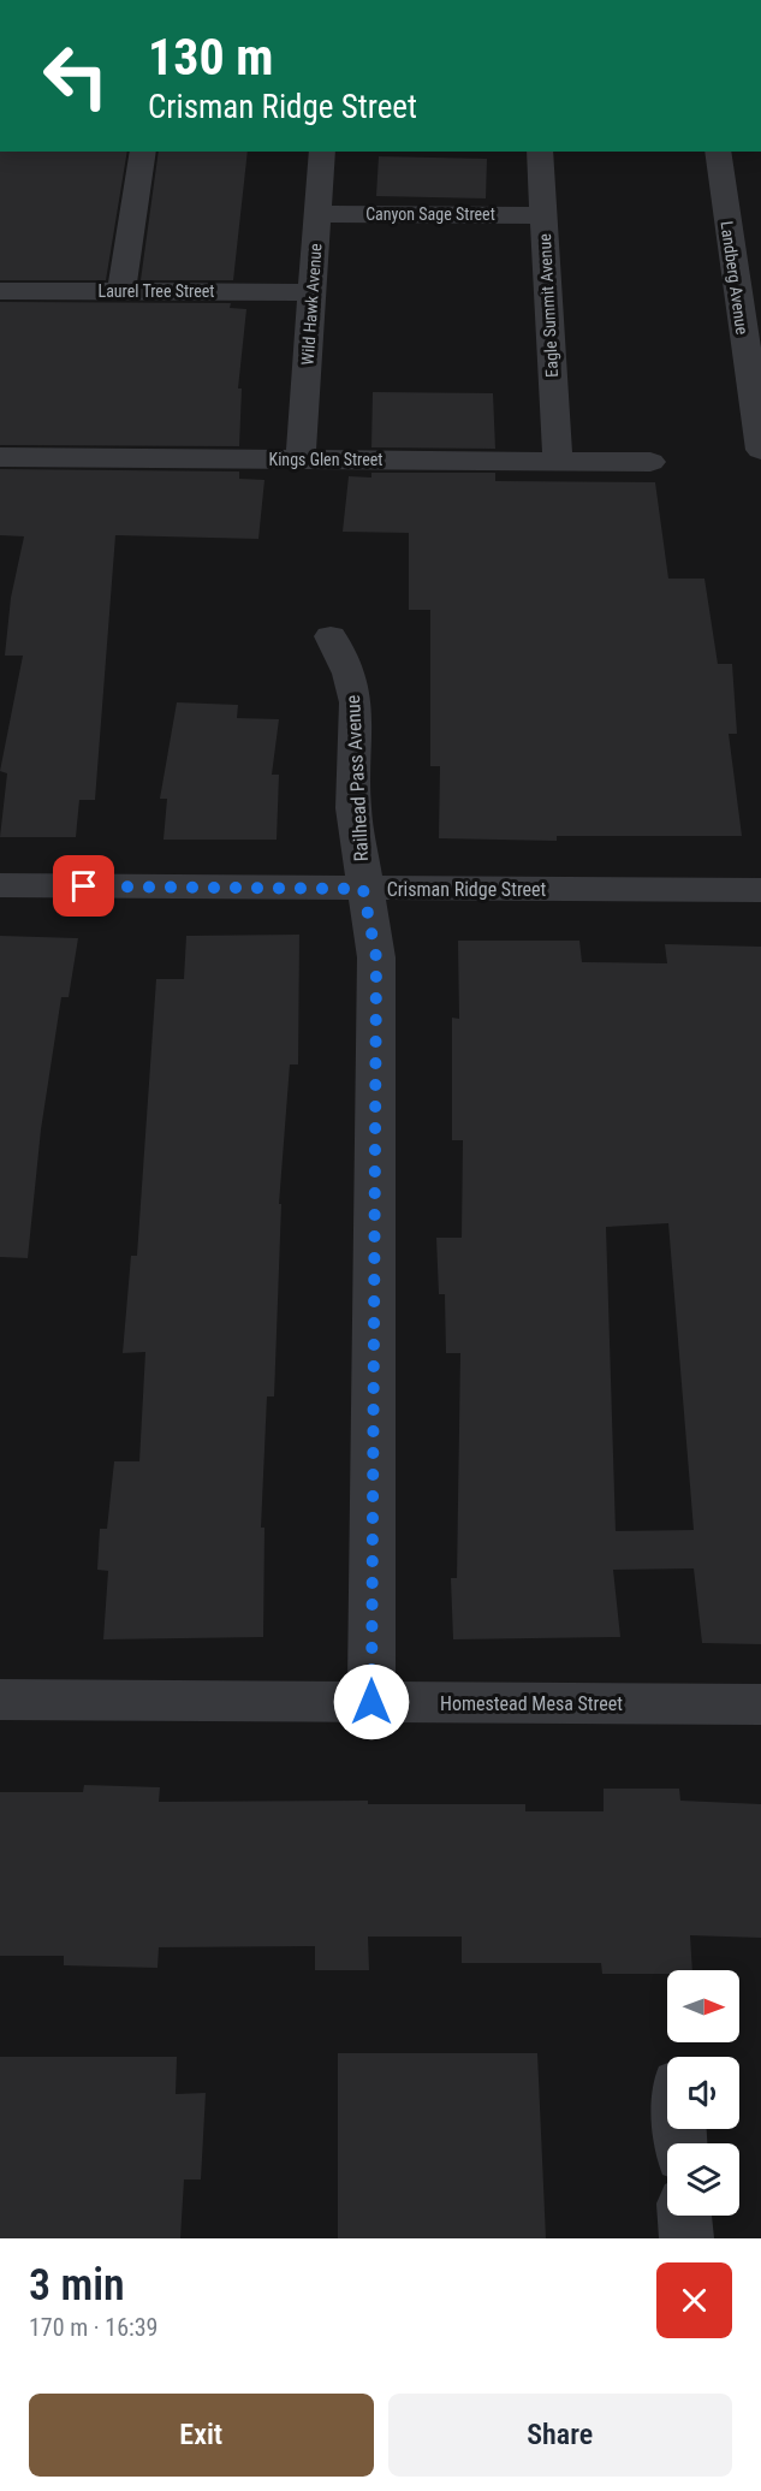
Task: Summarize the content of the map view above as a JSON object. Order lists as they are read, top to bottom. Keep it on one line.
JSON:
{"streets":{"street":["Canyon Sage Street","Landberg Avenue","Laurel Tree Street","Wild Hawk Avenue","Eagle Summit Avenue","Kings Glen Street","Railhead Pass Avenue","Crisman Ridge Street","Homestead Mesa Street"]},"crossings":[["Canyon Sage Street","Wild Hawk Avenue"],["Canyon Sage Street","Eagle Summit Avenue"],["Laurel Tree Street","Wild Hawk Avenue"],["Wild Hawk Avenue","Kings Glen Street"],["Eagle Summit Avenue","Kings Glen Street"],["Railhead Pass Avenue","Crisman Ridge Street"],["Railhead Pass Avenue","Homestead Mesa Street"]],"north":"right","page":{"turn":["130 m","Crisman Ridge Street"],"heading":["3 min","170 m · 16:39"],"buttons":["Exit","Share"]}}
